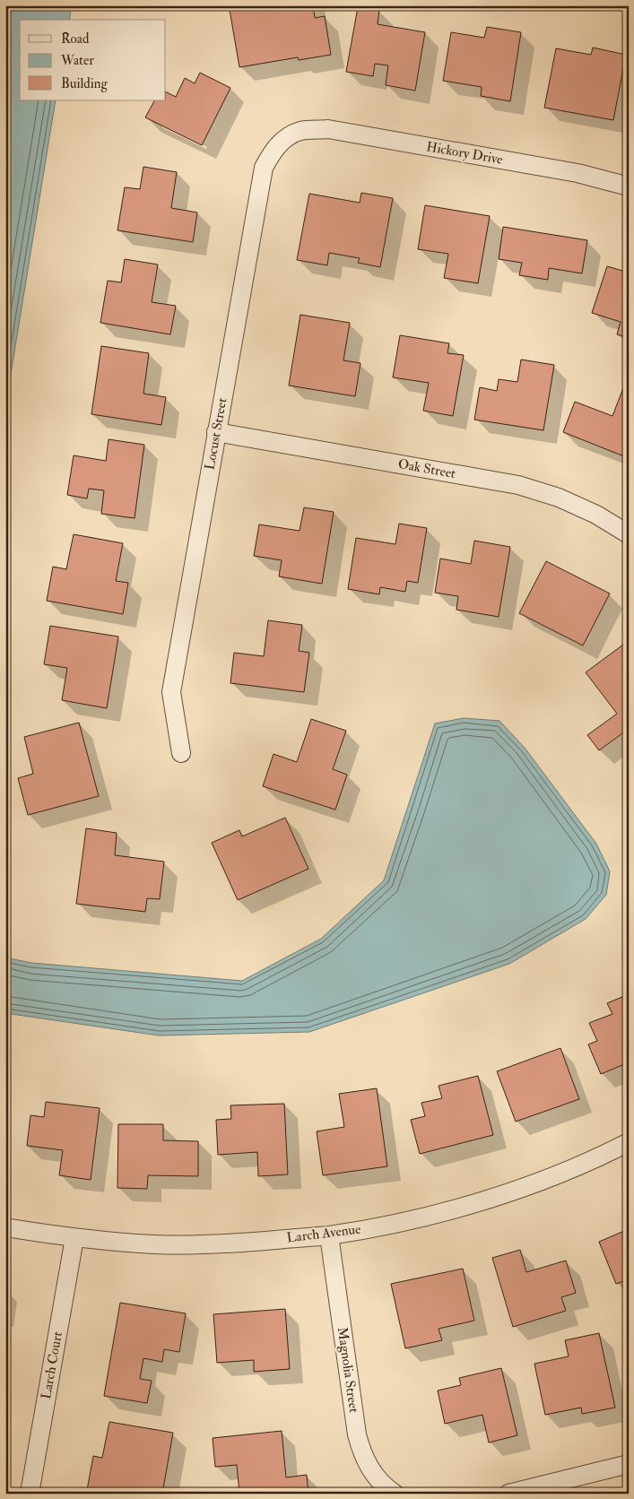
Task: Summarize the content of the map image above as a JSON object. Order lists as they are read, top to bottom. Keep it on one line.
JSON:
{"streets":{"street":["Hickory Drive","Locust Street","Oak Street","Larch Avenue","Larch Court","Magnolia Street"]},"crossings":[["Hickory Drive","Locust Street"],["Locust Street","Oak Street"],["Larch Avenue","Larch Court"],["Larch Avenue","Magnolia Street"]],"legend":["Road","Water","Building"]}
